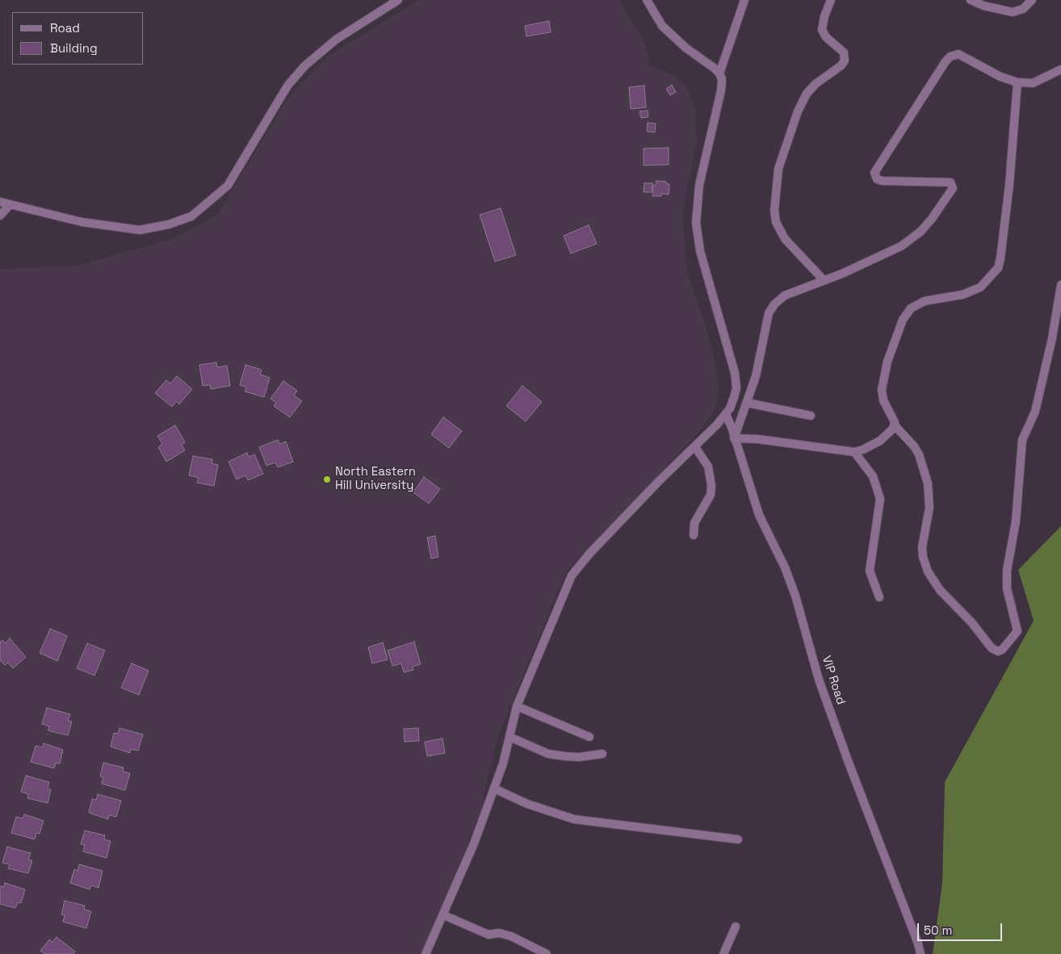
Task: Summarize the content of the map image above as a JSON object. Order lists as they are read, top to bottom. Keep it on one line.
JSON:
{"streets":{"street":["VIP Road"]},"places":["North Eastern Hill University"],"legend":["Road","Building"],"scale_bar":"50 m"}
